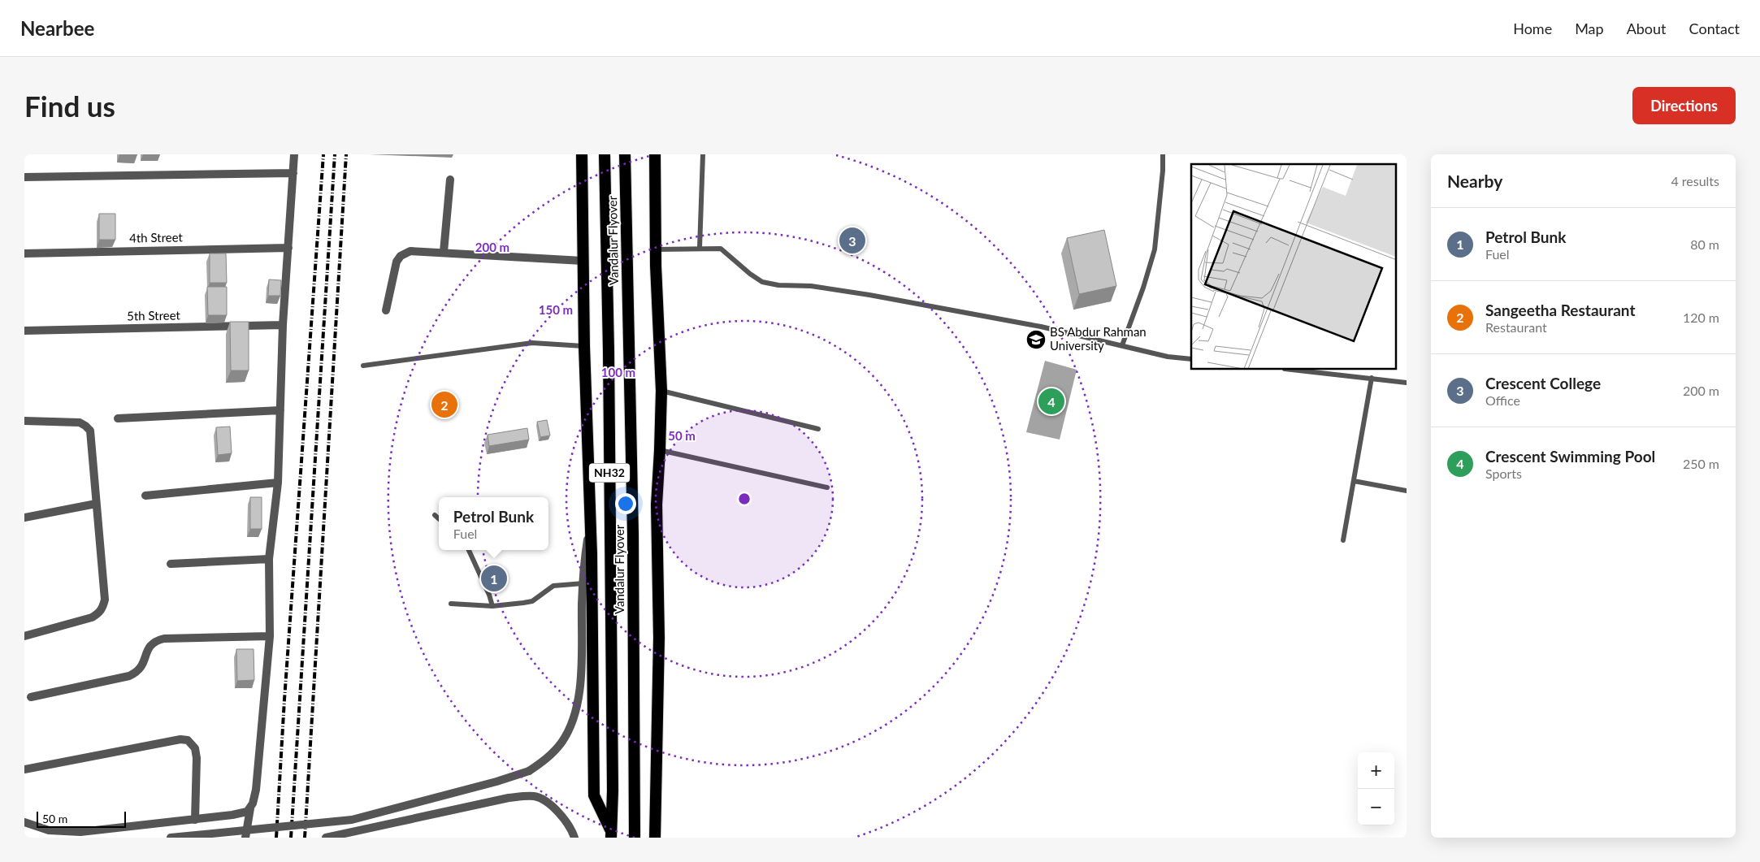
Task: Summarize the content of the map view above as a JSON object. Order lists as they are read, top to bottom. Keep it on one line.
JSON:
{"streets":{"highway":["Vandalur Flyover","NH32"],"street":["4th Street","5th Street"]},"places":{"school or university":["BS Abdur Rahman University"]},"scale_bar":"50 m","page":{"header":"Nearbee","nav":["Home","Map","About","Contact"],"buttons":"Directions","title":"Find us","heading":["Nearby","4 results"],"list":[{"mark":"1","name":"Petrol Bunk","note":"Fuel","value":"80 m"},{"mark":"2","name":"Sangeetha Restaurant","note":"Restaurant","value":"120 m"},{"mark":"3","name":"Crescent College","note":"Office","value":"200 m"},{"mark":"4","name":"Crescent Swimming Pool","note":"Sports","value":"250 m"}],"pins":["3","4","2","1"],"popup":["Petrol Bunk","Fuel"],"map_buttons":["+","−"],"scale":"50 m"},"rings":["200 m","150 m","100 m","50 m"]}
